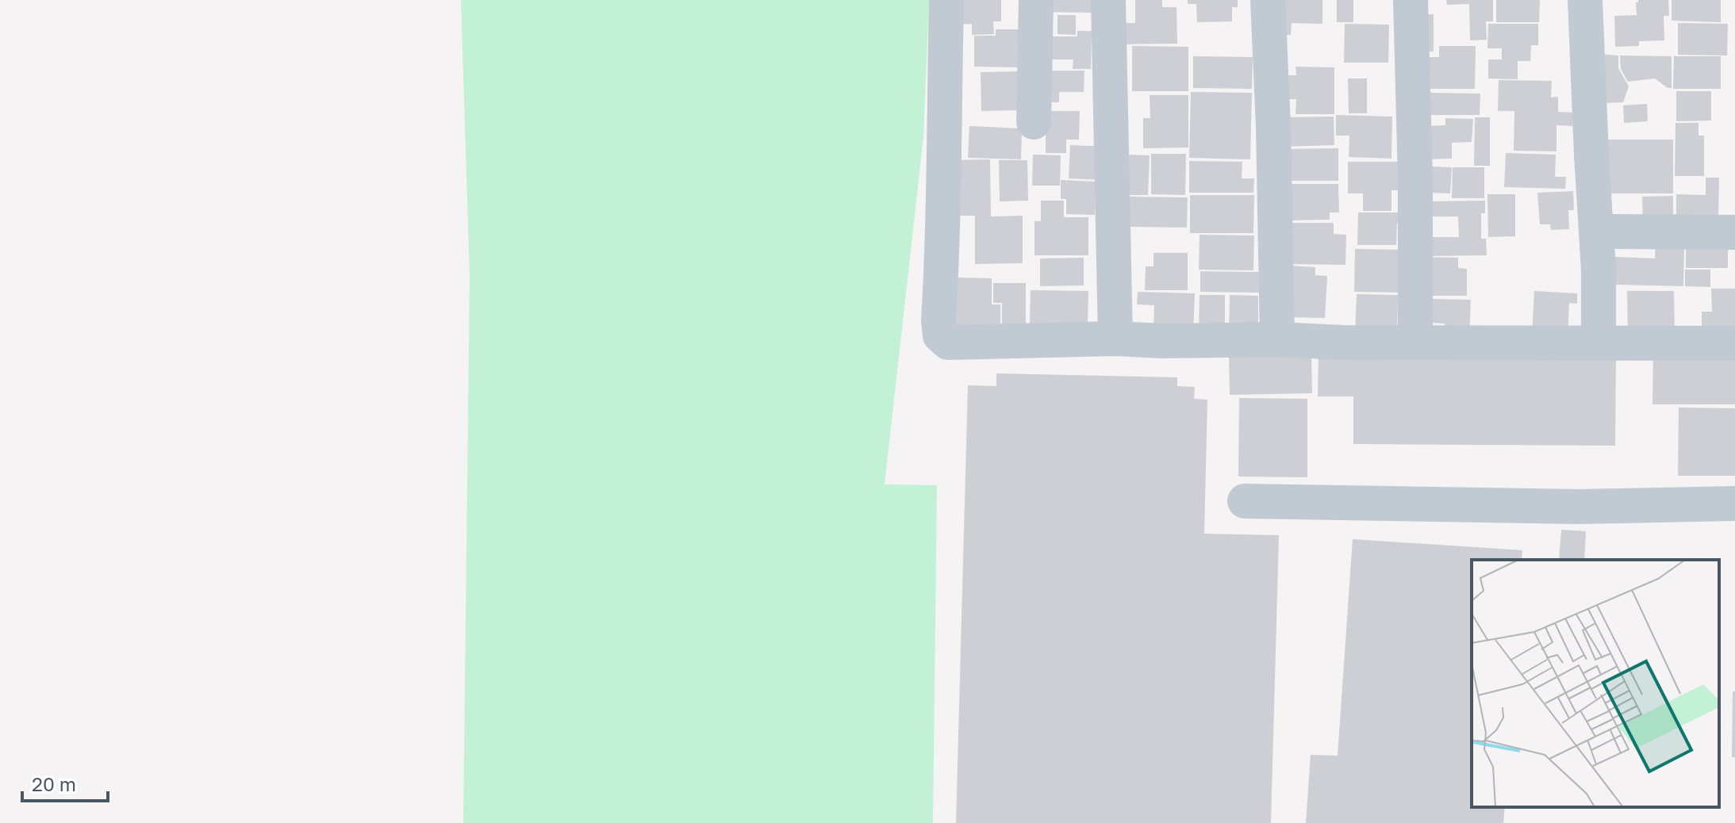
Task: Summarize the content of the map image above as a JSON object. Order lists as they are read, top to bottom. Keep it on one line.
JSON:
{"scale_bar":"20 m"}
